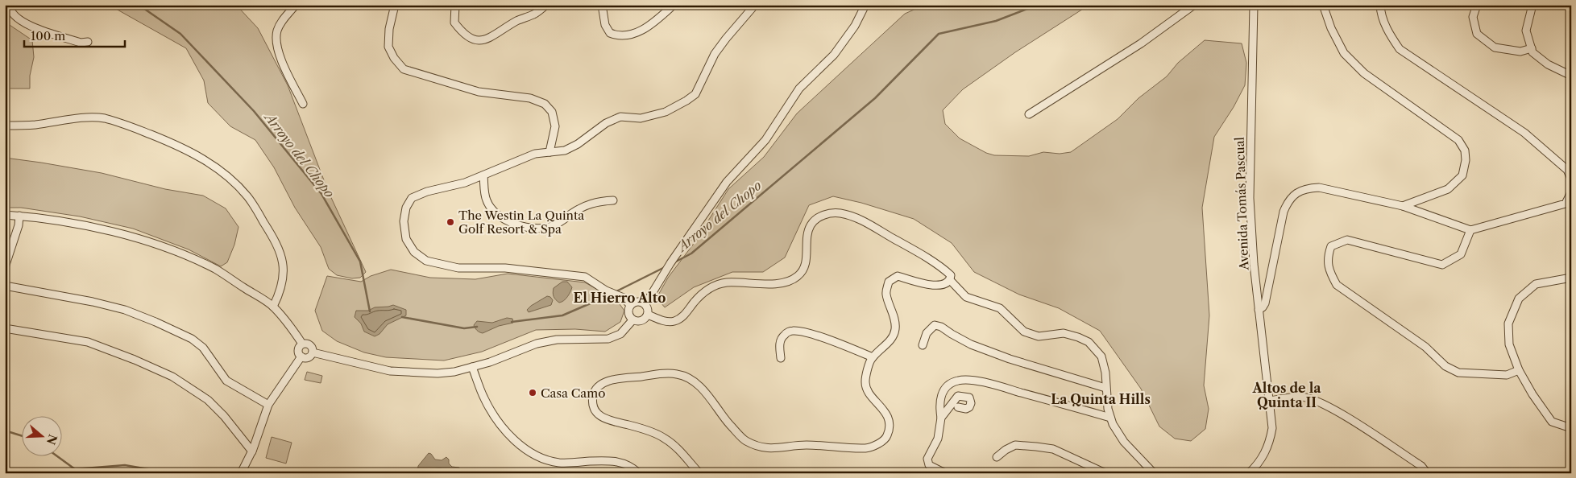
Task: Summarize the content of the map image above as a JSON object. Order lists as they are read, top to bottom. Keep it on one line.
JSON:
{"streets":{"street":["Avenida Tomás Pascual"]},"districts":["El Hierro Alto","Altos de la Quinta II","La Quinta Hills"],"water":["Arroyo del Chopo"],"places":["The Westin La Quinta Golf Resort & Spa","Casa Camo"],"scale_bar":"100 m","north":"right"}
